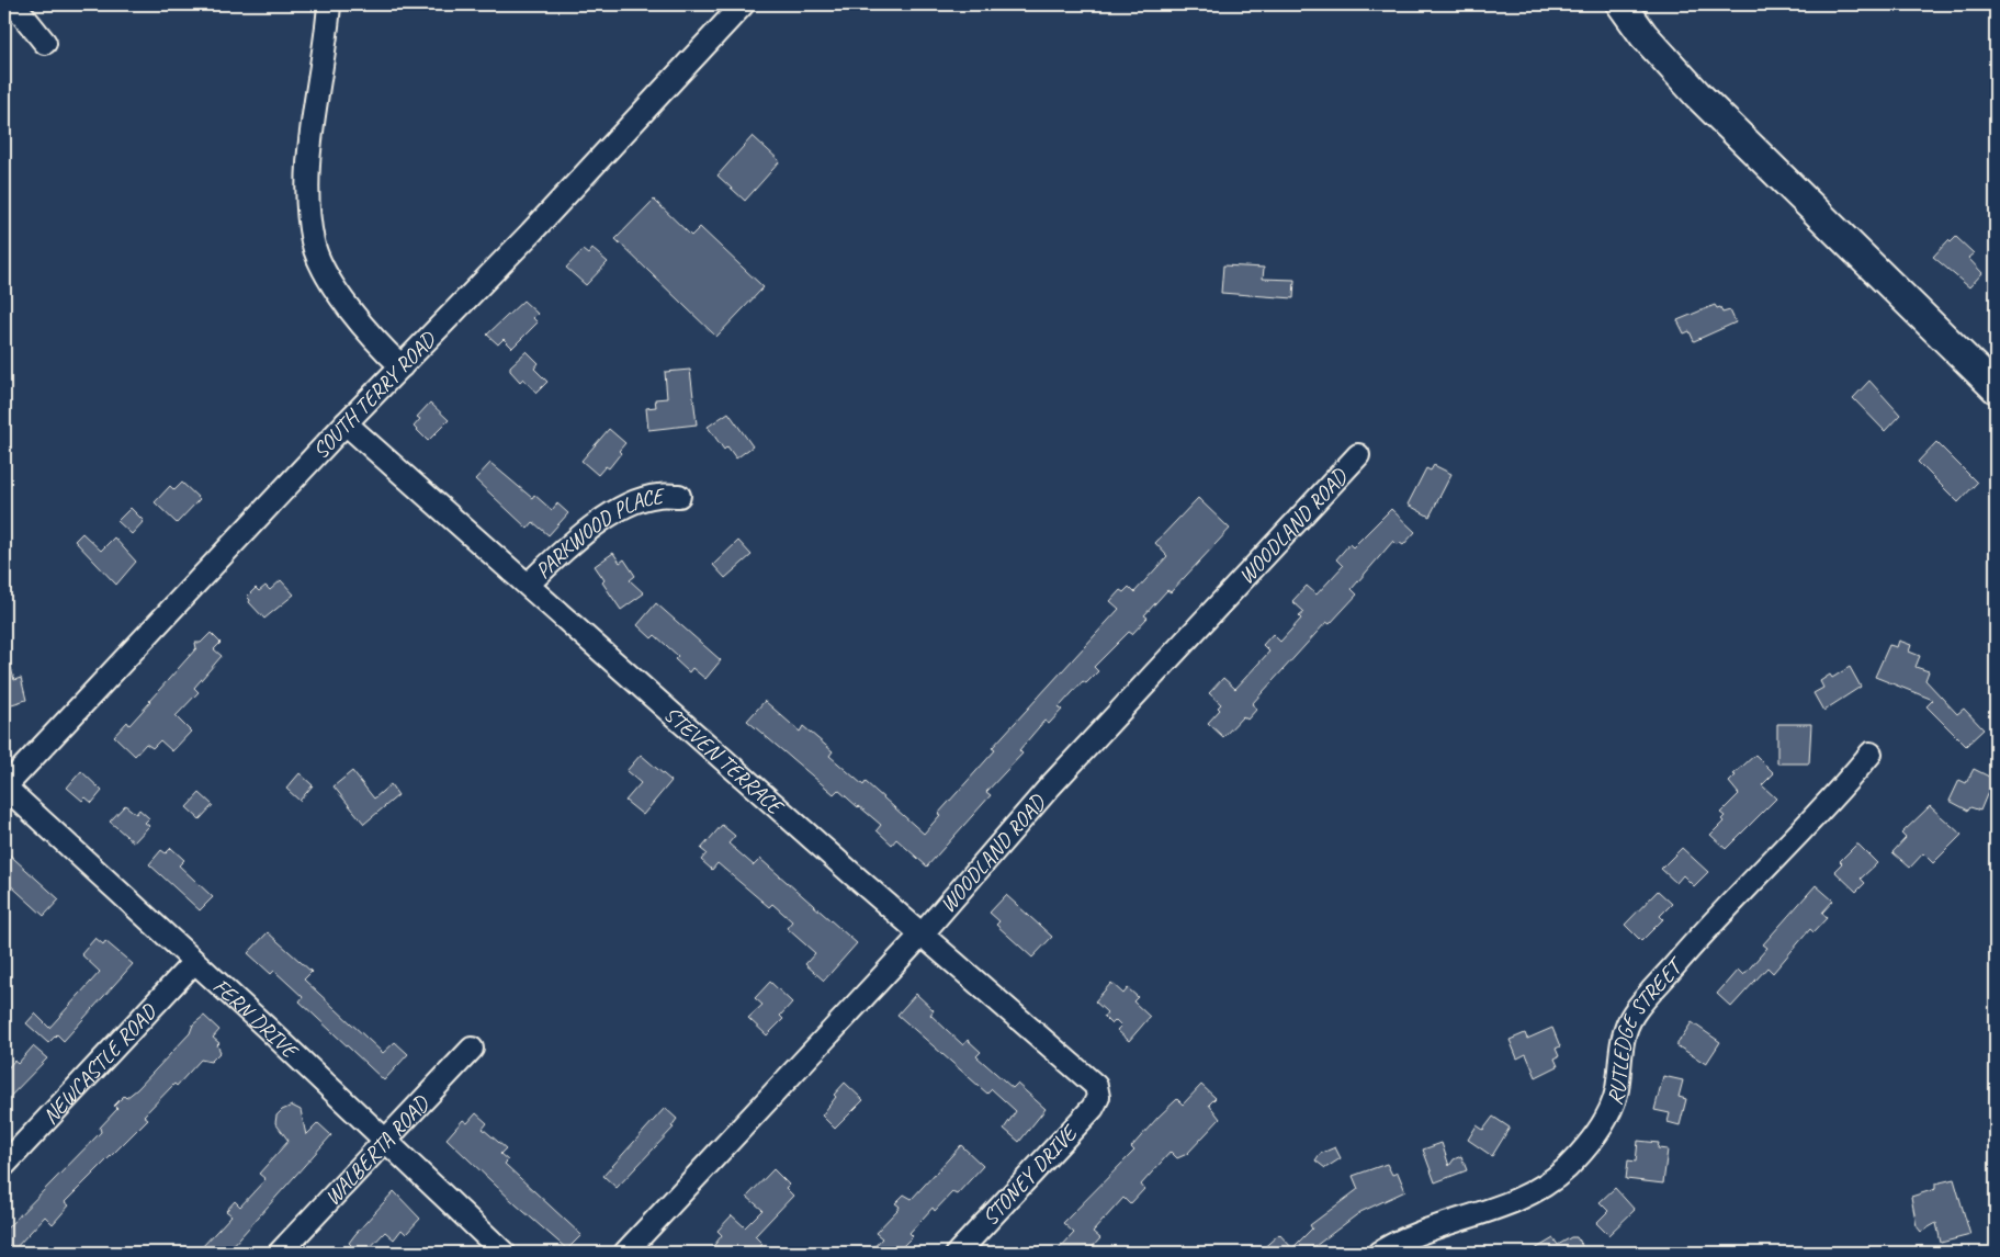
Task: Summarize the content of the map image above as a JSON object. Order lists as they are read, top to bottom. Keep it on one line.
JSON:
{"streets":{"street":["SOUTH TERRY ROAD","WOODLAND ROAD","PARKWOOD PLACE","STEVEN TERRACE","FERN DRIVE","RUTLEDGE STREET","NEWCASTLE ROAD","WALBERTA ROAD","STONEY DRIVE"]},"crossings":[["SOUTH TERRY ROAD","STEVEN TERRACE"],["SOUTH TERRY ROAD","FERN DRIVE"],["WOODLAND ROAD","STEVEN TERRACE"],["PARKWOOD PLACE","STEVEN TERRACE"],["STEVEN TERRACE","STONEY DRIVE"],["FERN DRIVE","NEWCASTLE ROAD"],["FERN DRIVE","WALBERTA ROAD"]]}
